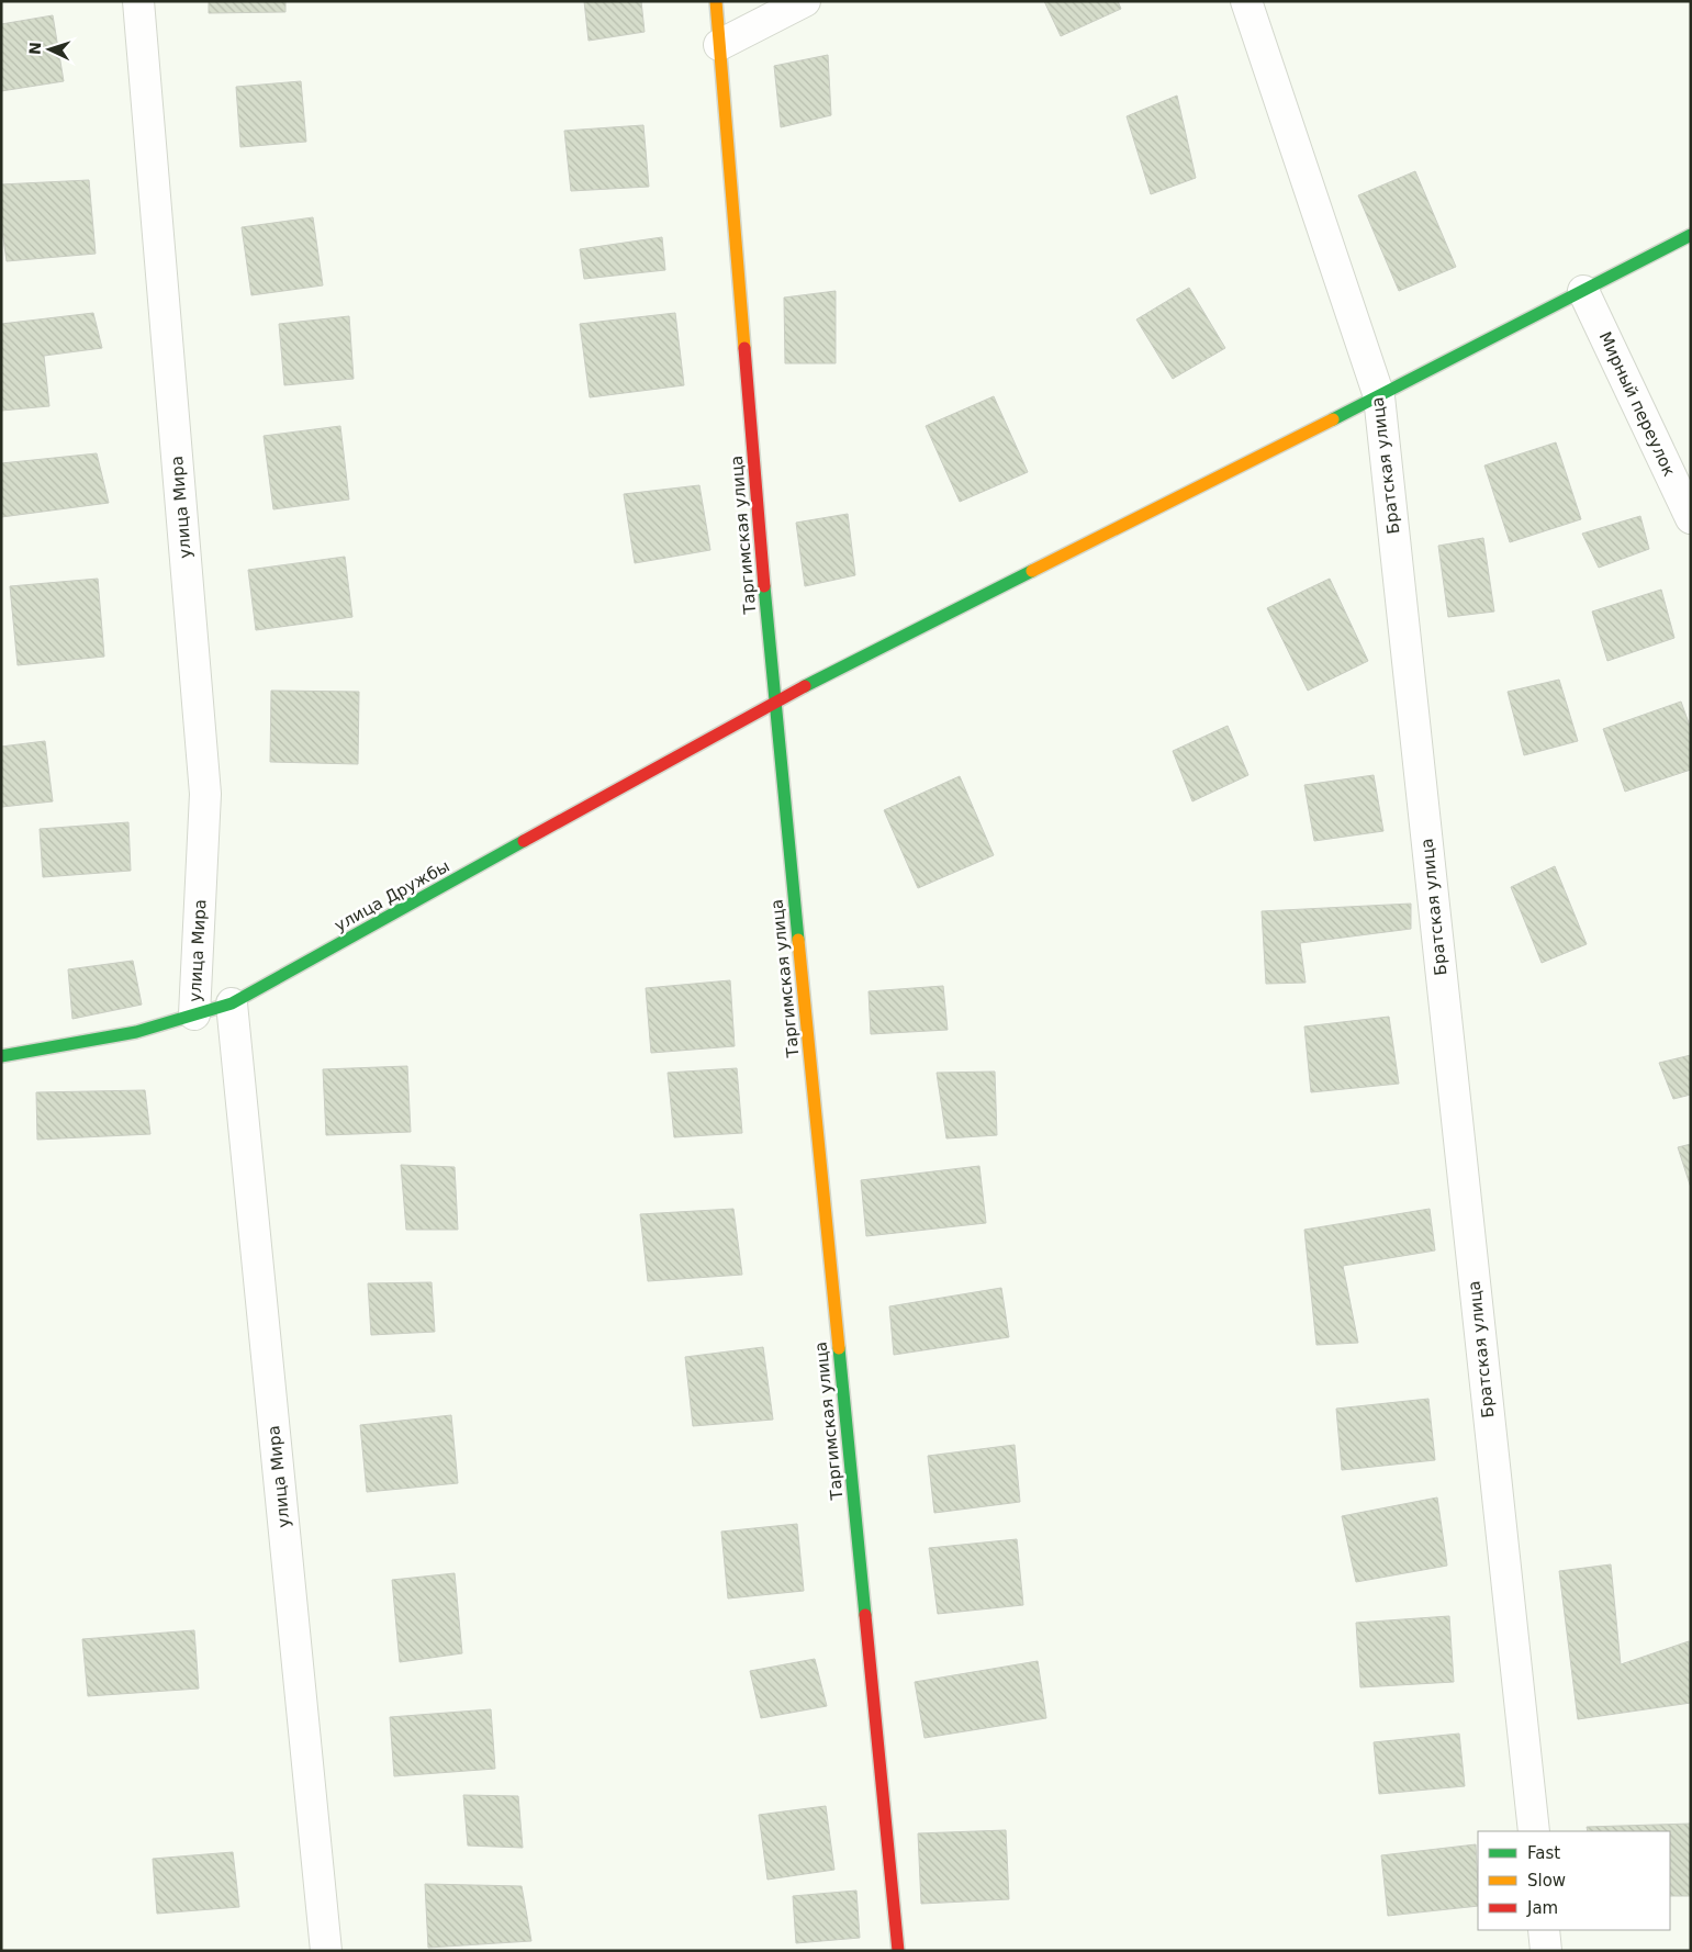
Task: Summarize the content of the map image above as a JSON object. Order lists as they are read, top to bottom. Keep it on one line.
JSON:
{"streets":{"street":["Мирный переулок","Братская улица","улица Мира","Таргимская улица","улица Дружбы"]},"crossings":[["Мирный переулок","улица Дружбы"],["Братская улица","улица Дружбы"],["улица Мира","улица Дружбы"],["Таргимская улица","улица Дружбы"]],"legend":["Fast","Slow","Jam"],"north":"left"}
